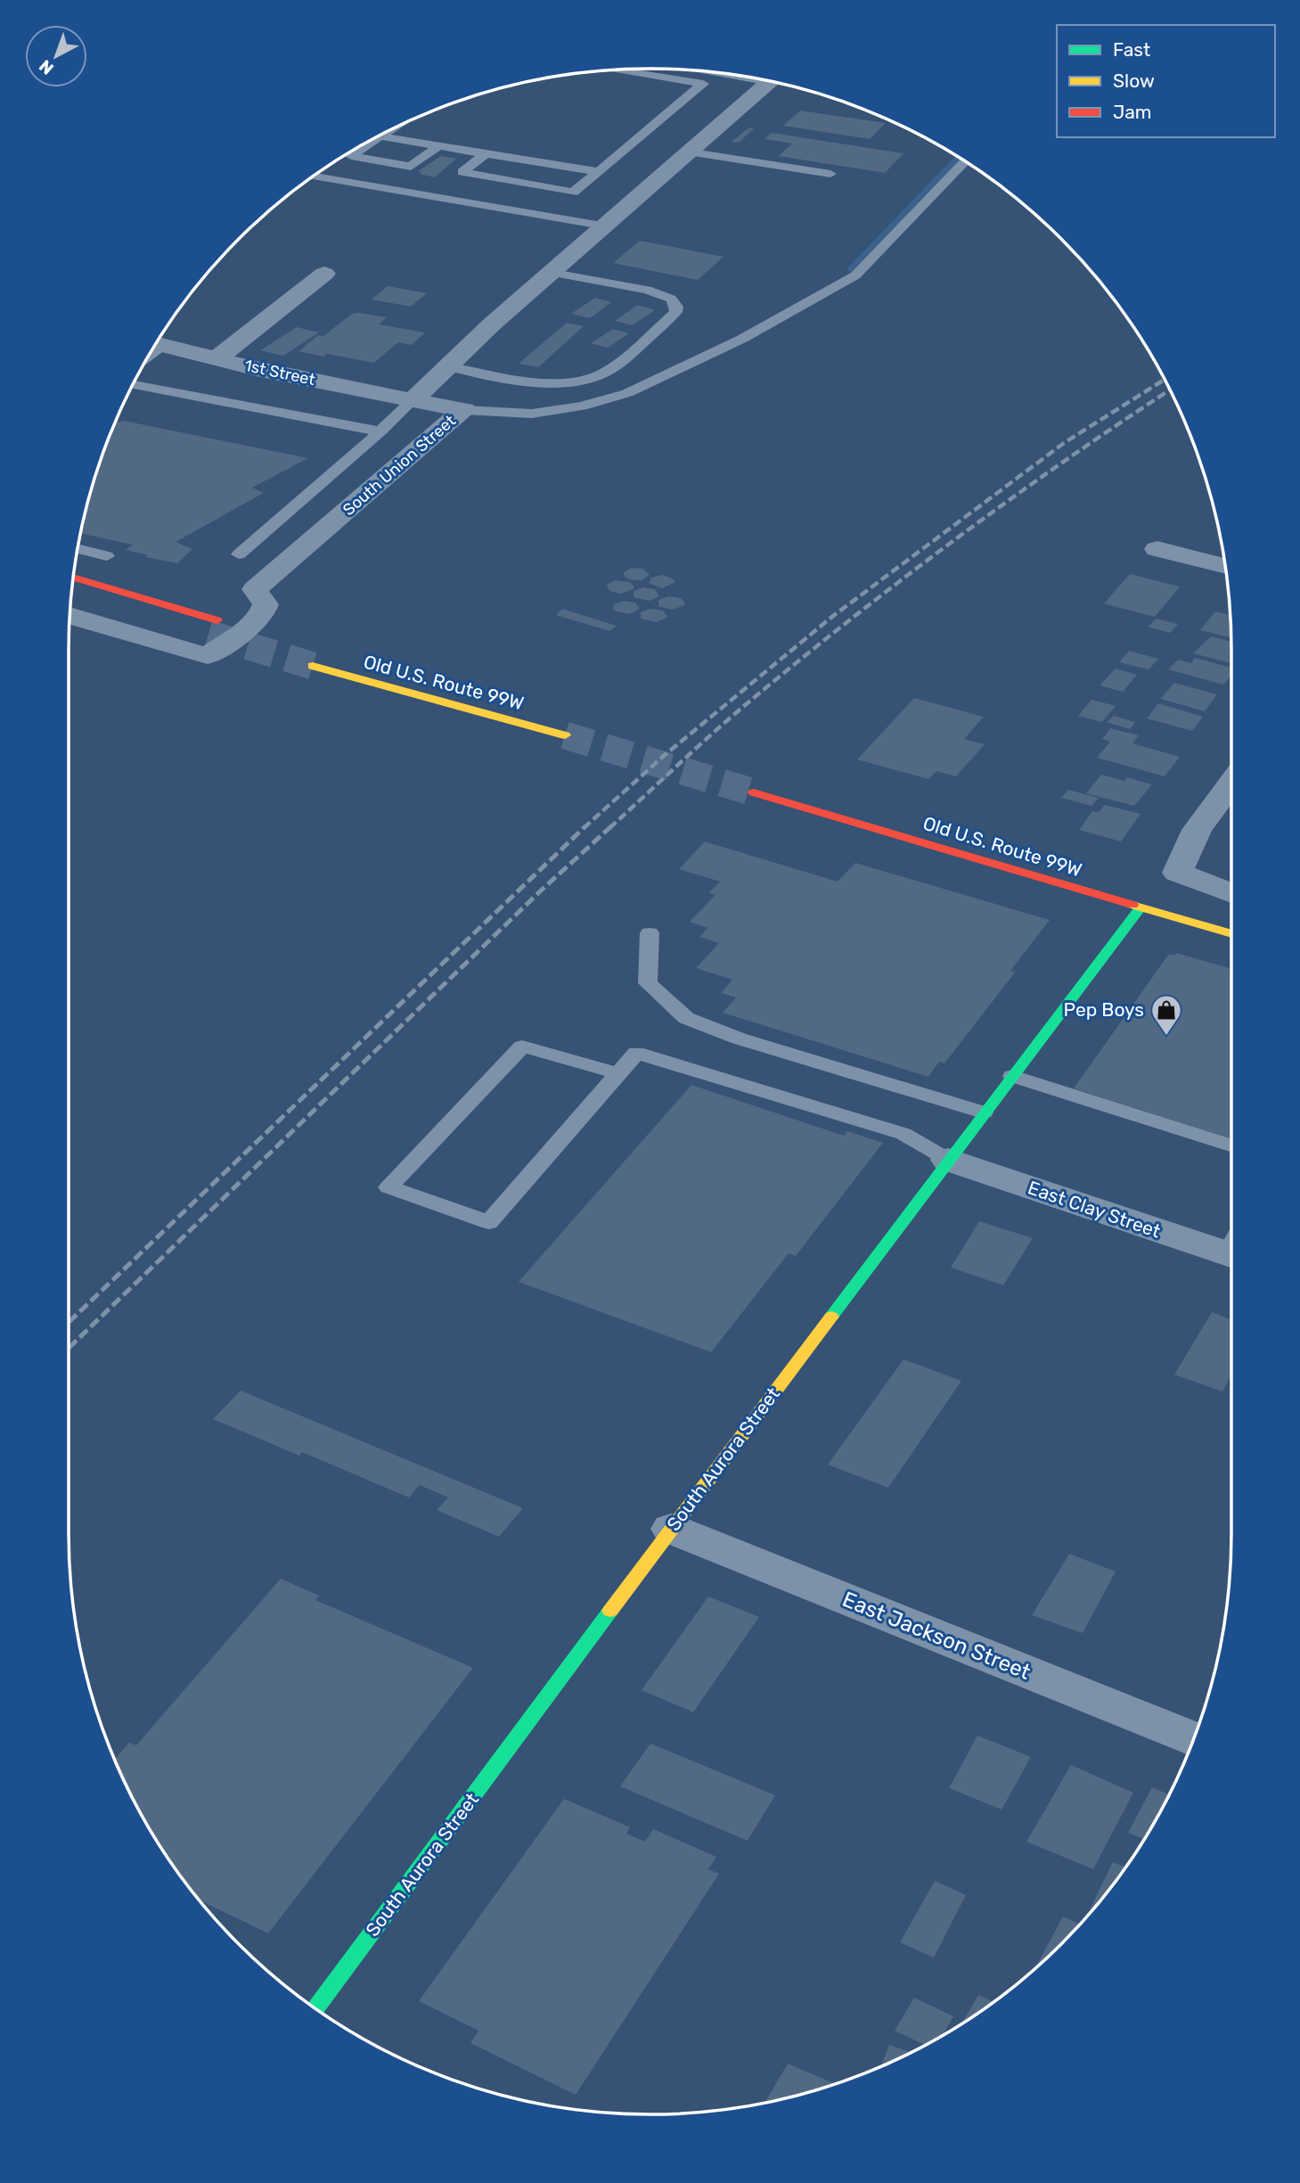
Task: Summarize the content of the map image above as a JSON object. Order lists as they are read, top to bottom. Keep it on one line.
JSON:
{"streets":{"street":["1st Street","South Union Street","Old U.S. Route 99W","East Clay Street","South Aurora Street","East Jackson Street"]},"crossings":[["1st Street","South Union Street"],["Old U.S. Route 99W","South Aurora Street"],["East Clay Street","South Aurora Street"],["South Aurora Street","East Jackson Street"]],"places":{"shop":["Pep Boys"]},"legend":["Fast","Slow","Jam"],"north":"bottom left"}
